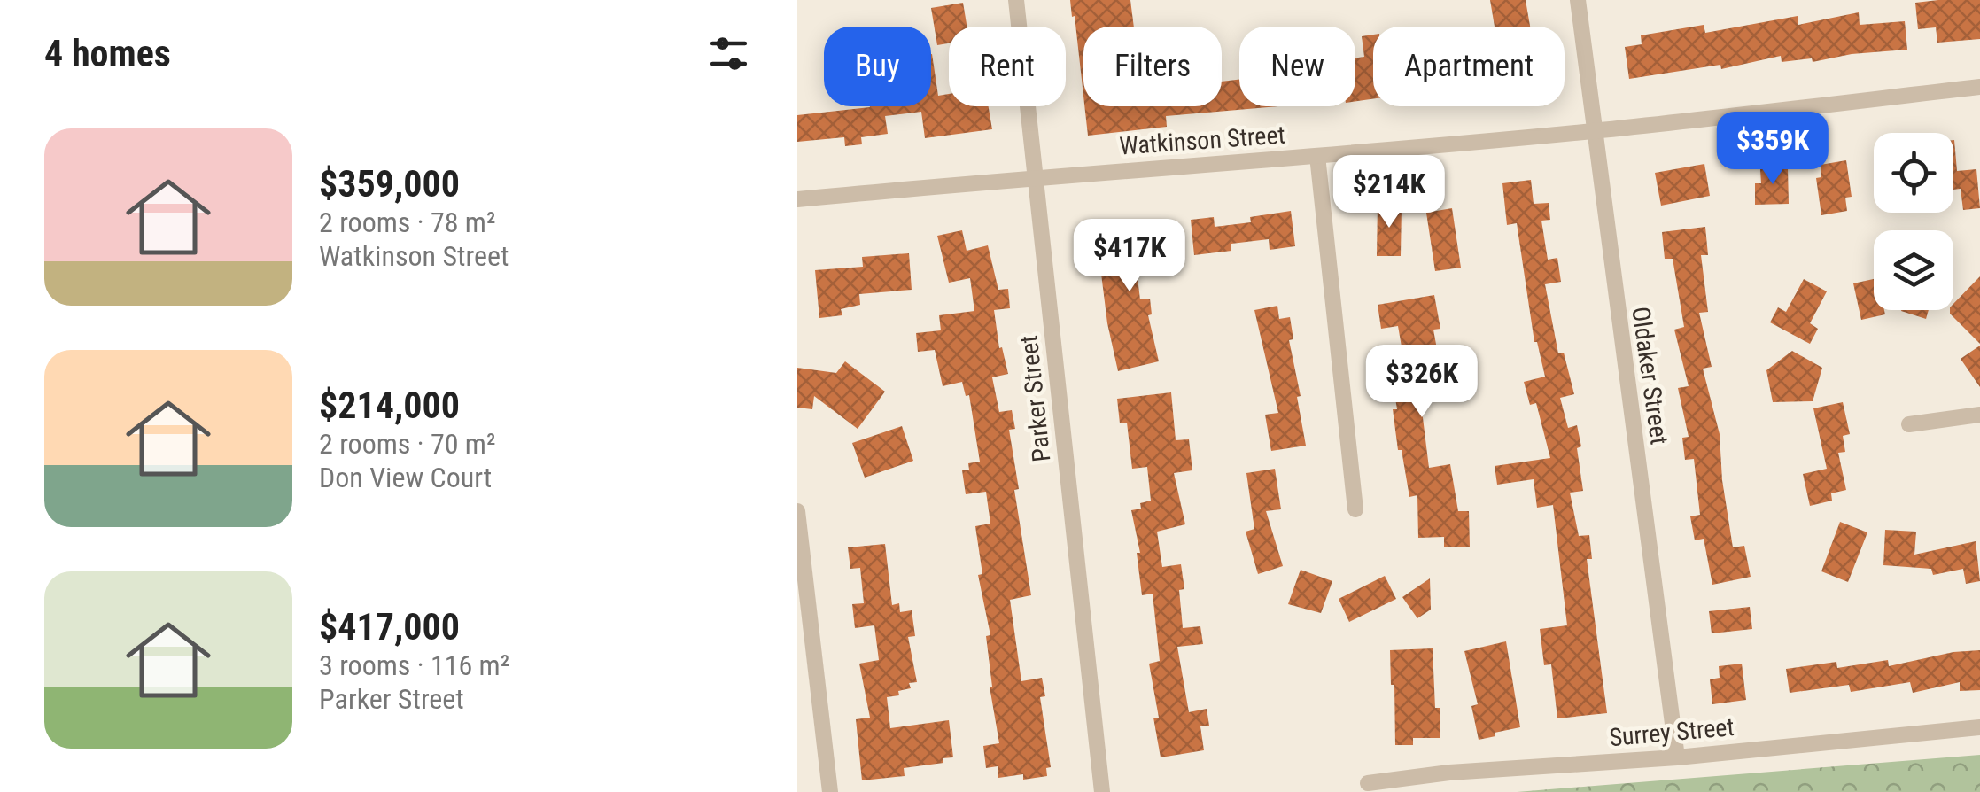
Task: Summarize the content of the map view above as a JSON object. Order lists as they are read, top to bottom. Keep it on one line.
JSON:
{"streets":{"street":["Watkinson Street","Oldaker Street","Parker Street","Surrey Street"]},"crossings":[["Watkinson Street","Oldaker Street"],["Watkinson Street","Parker Street"],["Oldaker Street","Surrey Street"]],"page":{"heading":"4 homes","chip":["Buy","Rent","Filters","New","Apartment"],"list":[{"name":"$359,000","note":"2 rooms · 78 m² · Watkinson Street"},{"name":"$214,000","note":"2 rooms · 70 m² · Don View Court"},{"name":"$417,000","note":"3 rooms · 116 m² · Parker Street"}],"price":["$359K","$214K","$417K","$326K"]}}
